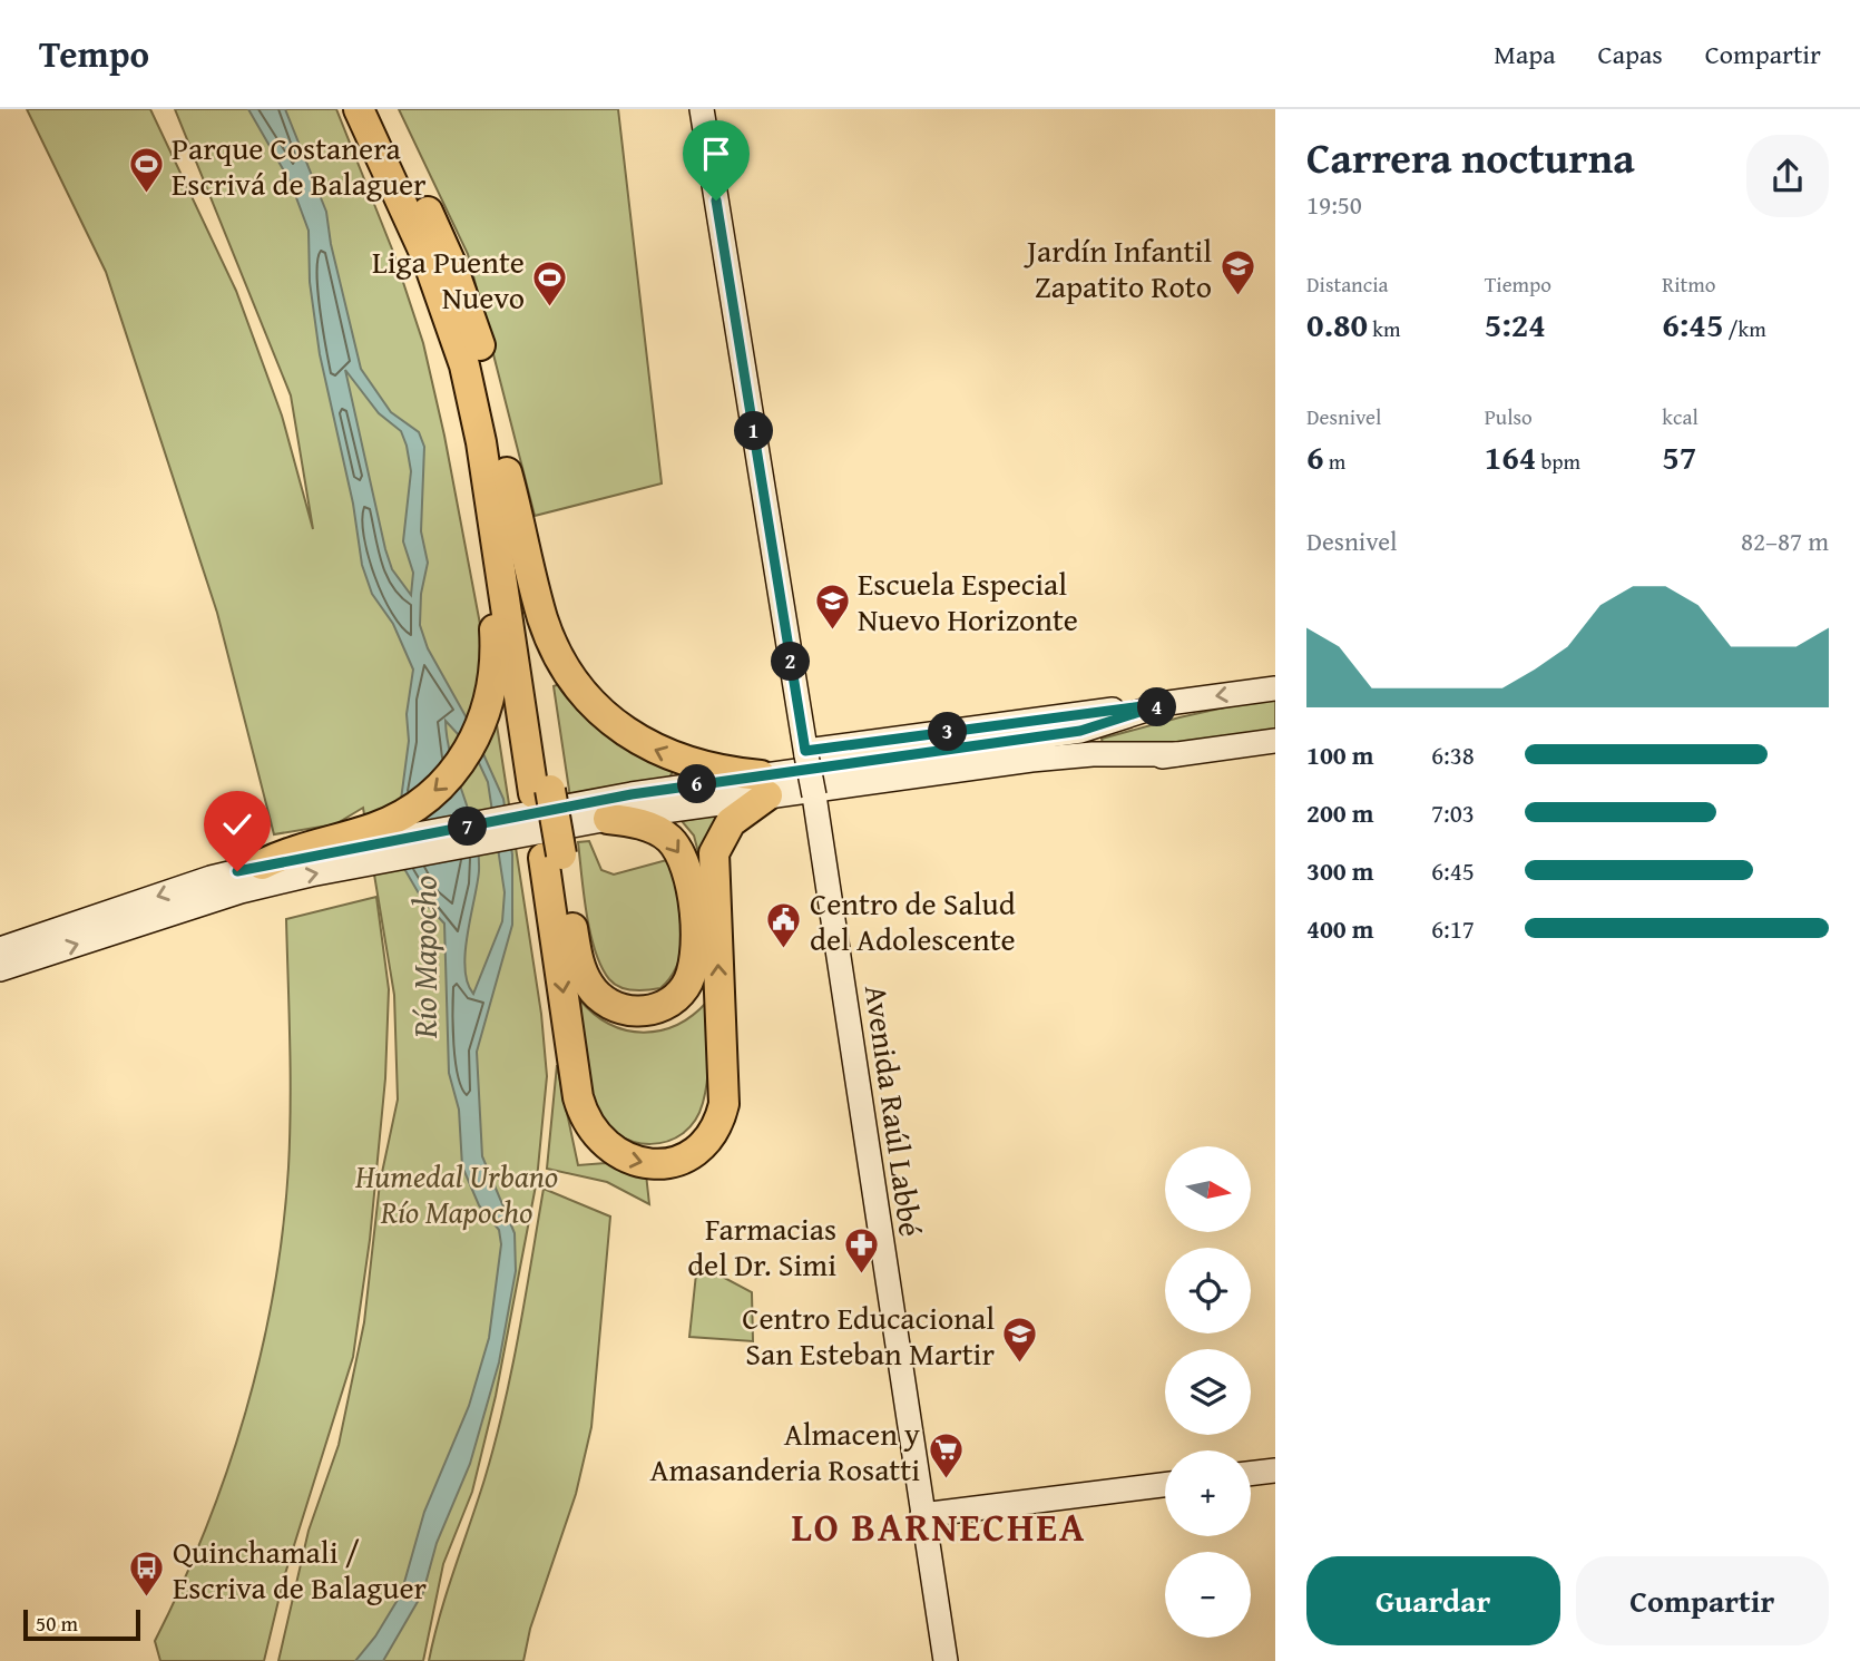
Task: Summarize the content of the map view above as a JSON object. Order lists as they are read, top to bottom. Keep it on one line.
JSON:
{"streets":{"main road":["Avenida Raúl Labbé"]},"districts":["LO BARNECHEA"],"water":["Río Mapocho"],"parks":["Humedal Urbano Río Mapocho"],"places":{"sports":["Parque Costanera Escrivá de Balaguer","Liga Puente Nuevo"],"school or university":["Jardín Infantil Zapatito Roto","Escuela Especial Nuevo Horizonte","Centro Educacional San Esteban Martir"],"public building":["Centro de Salud del Adolescente"],"pharmacy":["Farmacias del Dr. Simi"],"supermarket":["Almacen y Amasanderia Rosatti"],"bus stop":["Quinchamali / Escriva de Balaguer"]},"scale_bar":"50 m","north":"right","page":{"header":"Tempo","nav":["Mapa","Capas","Compartir"],"heading":["Carrera nocturna","19:50"],"stats":[["Distancia","0.80 km"],["Tiempo","5:24"],["Ritmo","6:45 /km"],["Desnivel","6 m"],["Pulso","164 bpm"],["kcal","57"]],"pins":["1","2","4","3","6","7"],"chart":["Desnivel","82–87 m"],"list":[{"name":"100 m","note":"6:38"},{"name":"200 m","note":"7:03"},{"name":"300 m","note":"6:45"},{"name":"400 m","note":"6:17"}],"map_buttons":["+","−"],"buttons":["Guardar","Compartir"],"scale":"50 m"}}
